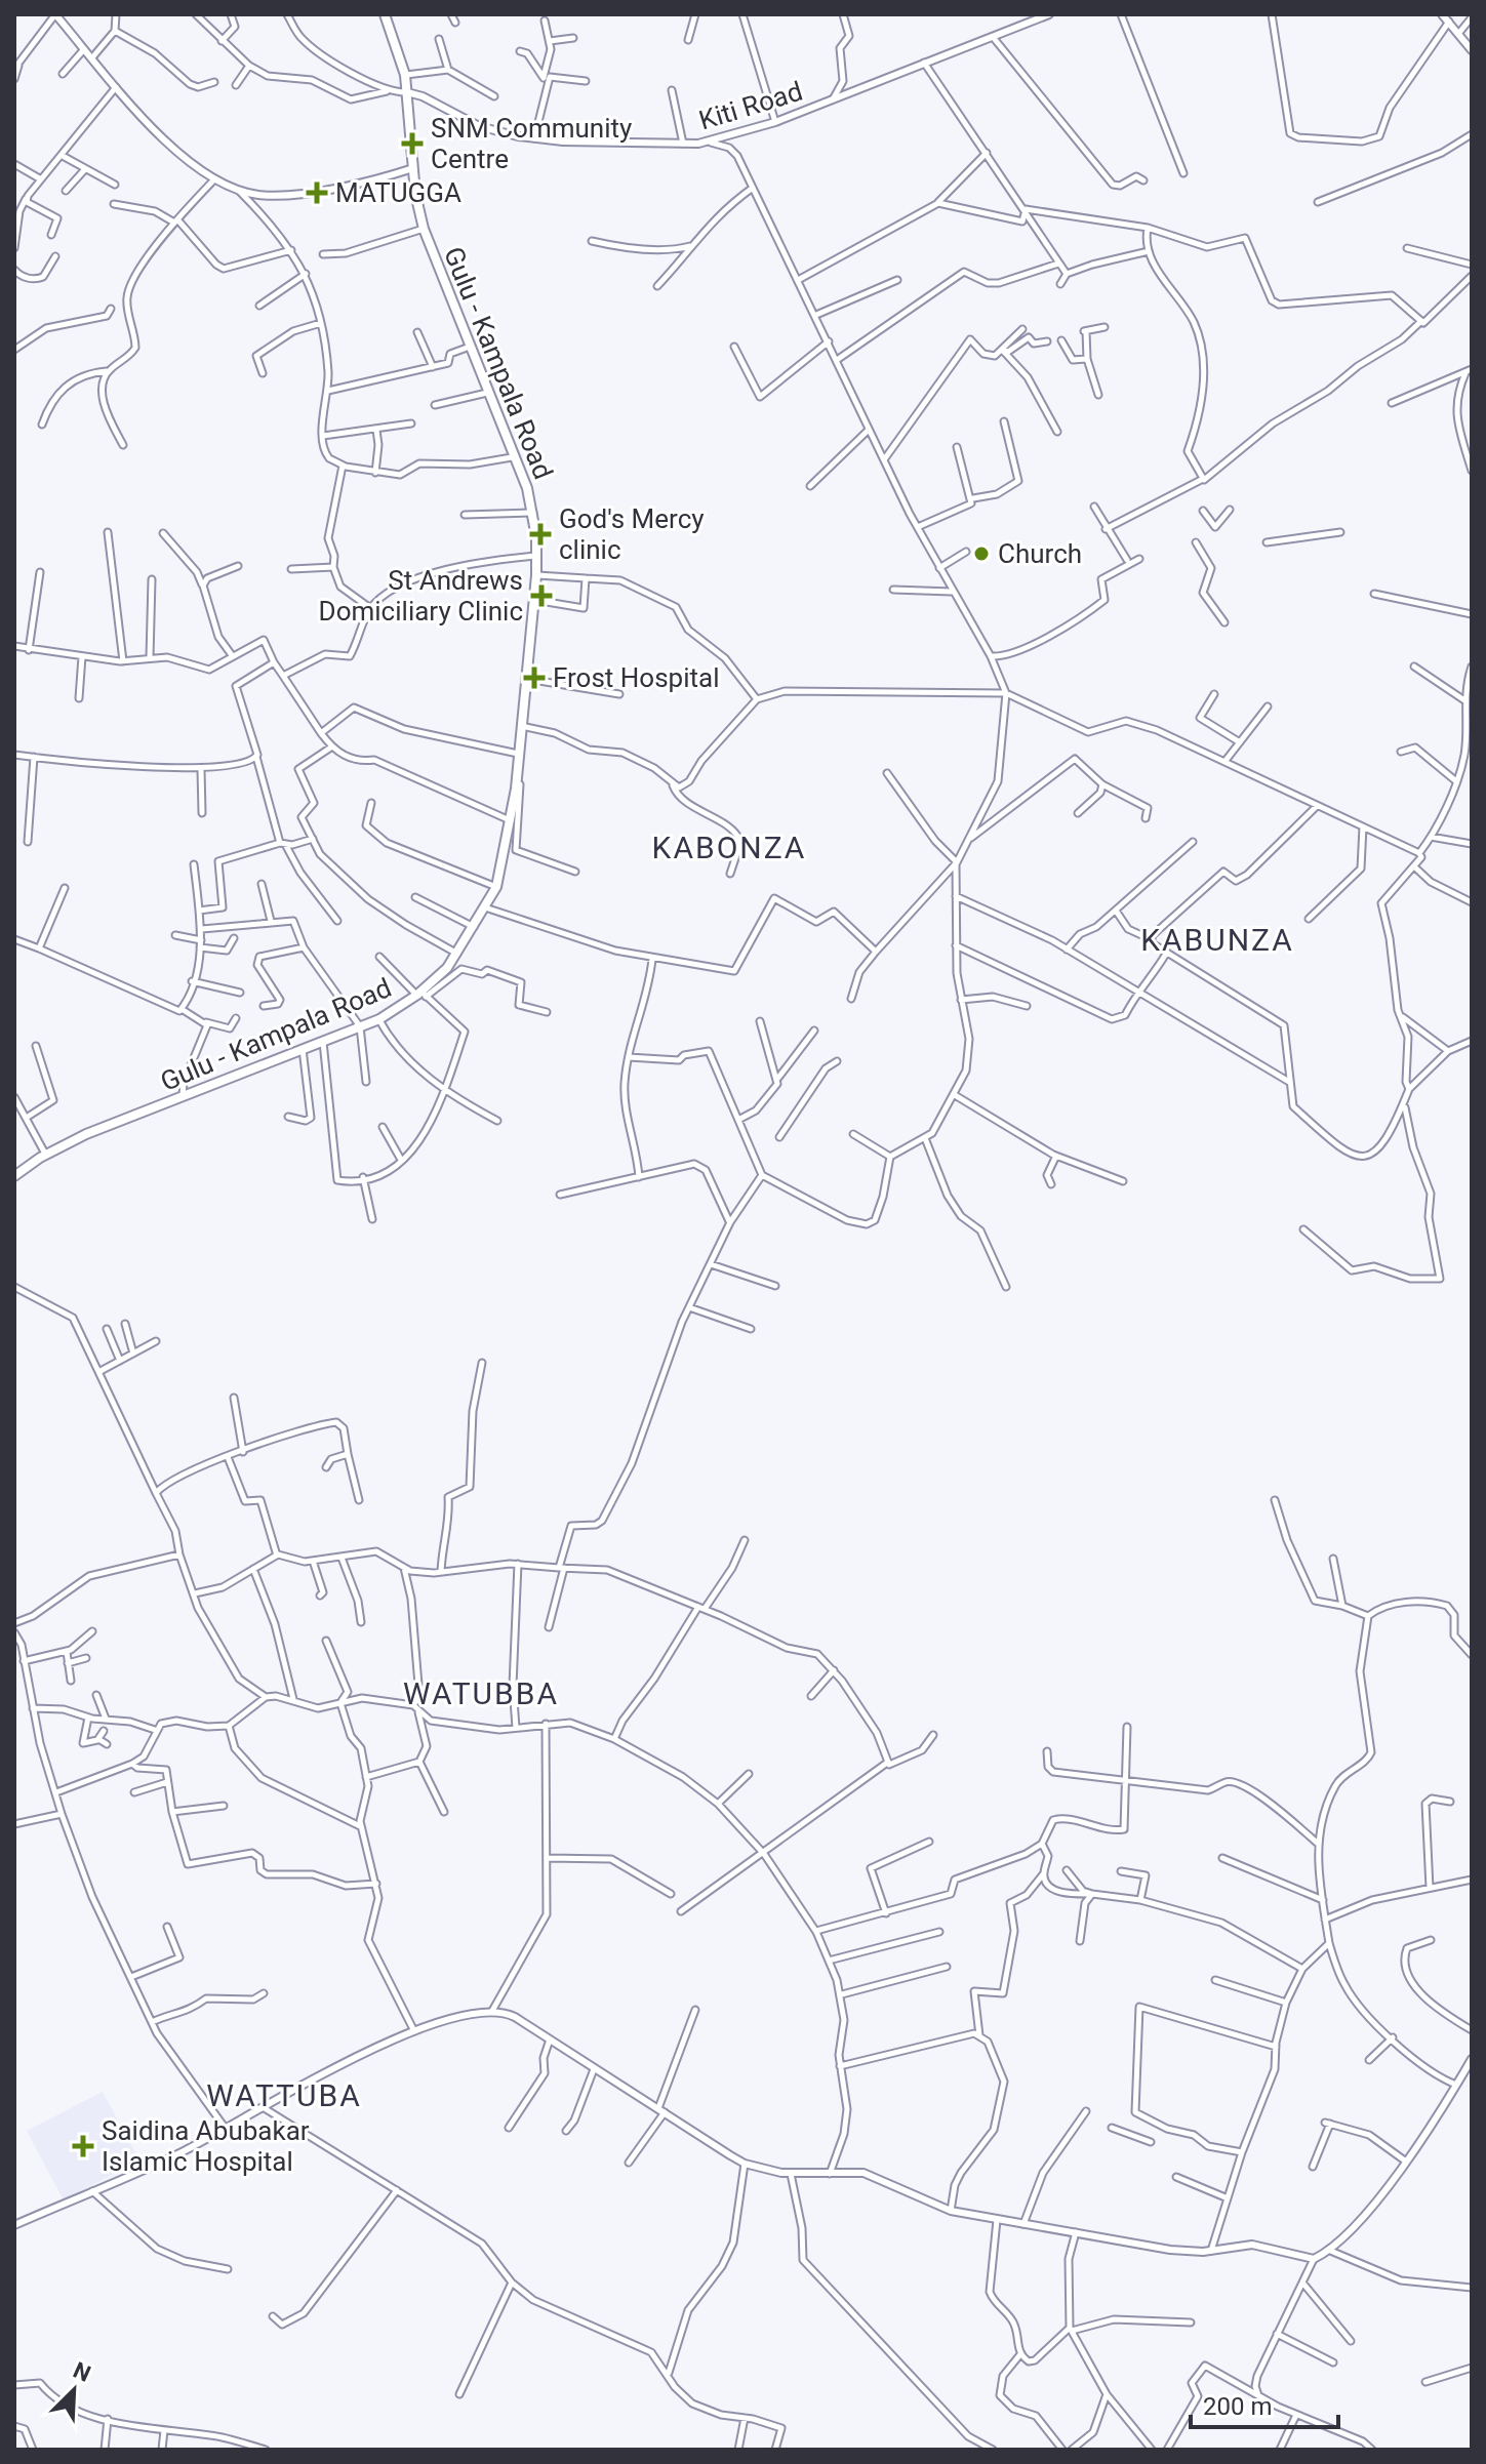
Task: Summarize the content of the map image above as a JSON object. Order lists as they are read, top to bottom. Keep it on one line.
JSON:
{"streets":{"main road":["Gulu - Kampala Road"],"street":["Kiti Road"]},"crossings":[["Kiti Road","Gulu - Kampala Road"]],"districts":["KABONZA","KABUNZA","WATUBBA","WATTUBA"],"places":{"health":["SNM Community Centre","MATUGGA","God's Mercy clinic","St Andrews Domiciliary Clinic","Frost Hospital","Saidina Abubakar Islamic Hospital"],"other":["Church"]},"scale_bar":"200 m","north":"top right"}
